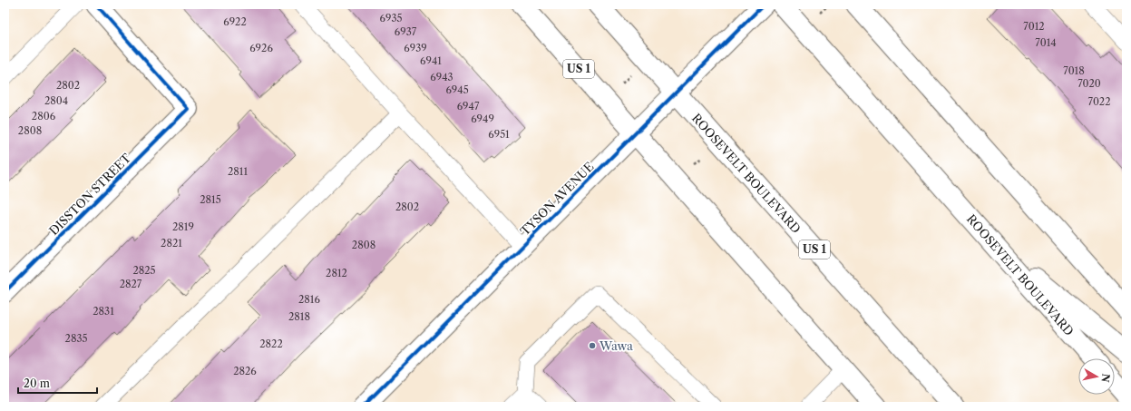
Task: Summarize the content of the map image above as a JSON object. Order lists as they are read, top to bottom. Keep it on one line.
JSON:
{"streets":{"main road":["US 1","ROOSEVELT BOULEVARD","DISSTON STREET","TYSON AVENUE"]},"crossings":[["US 1","TYSON AVENUE"],["ROOSEVELT BOULEVARD","TYSON AVENUE"]],"places":["Wawa"],"house_numbers":["6935","6922","7012","6937","7014","6926","6939","6941","7018","6943","7020","2802","6945","2804","7022","6947","2806","6949","2808","6951","2811","2815","2802","2819","2821","2808","2825","2812","2827","2816","2831","2818","2835","2822","2826"],"scale_bar":"20 m","north":"right"}
